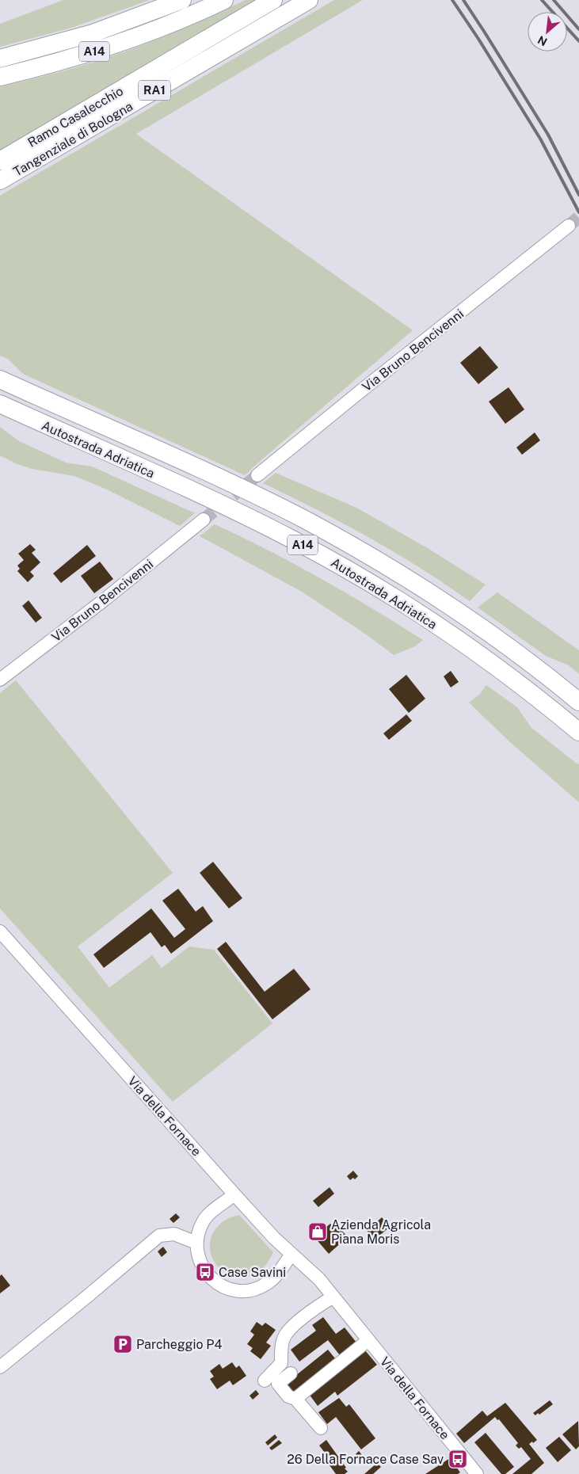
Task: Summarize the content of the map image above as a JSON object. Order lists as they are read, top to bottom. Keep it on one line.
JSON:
{"streets":{"highway":["A14","RA1","Ramo Casalecchio","Tangenziale di Bologna","Autostrada Adriatica"],"street":["Via Bruno Bencivenni","Via della Fornace"]},"places":{"shop":["Azienda Agricola Piana Moris"],"bus stop":["Case Savini","26 Della Fornace Case Sav"],"parking":["Parcheggio P4"]},"north":"bottom left"}
